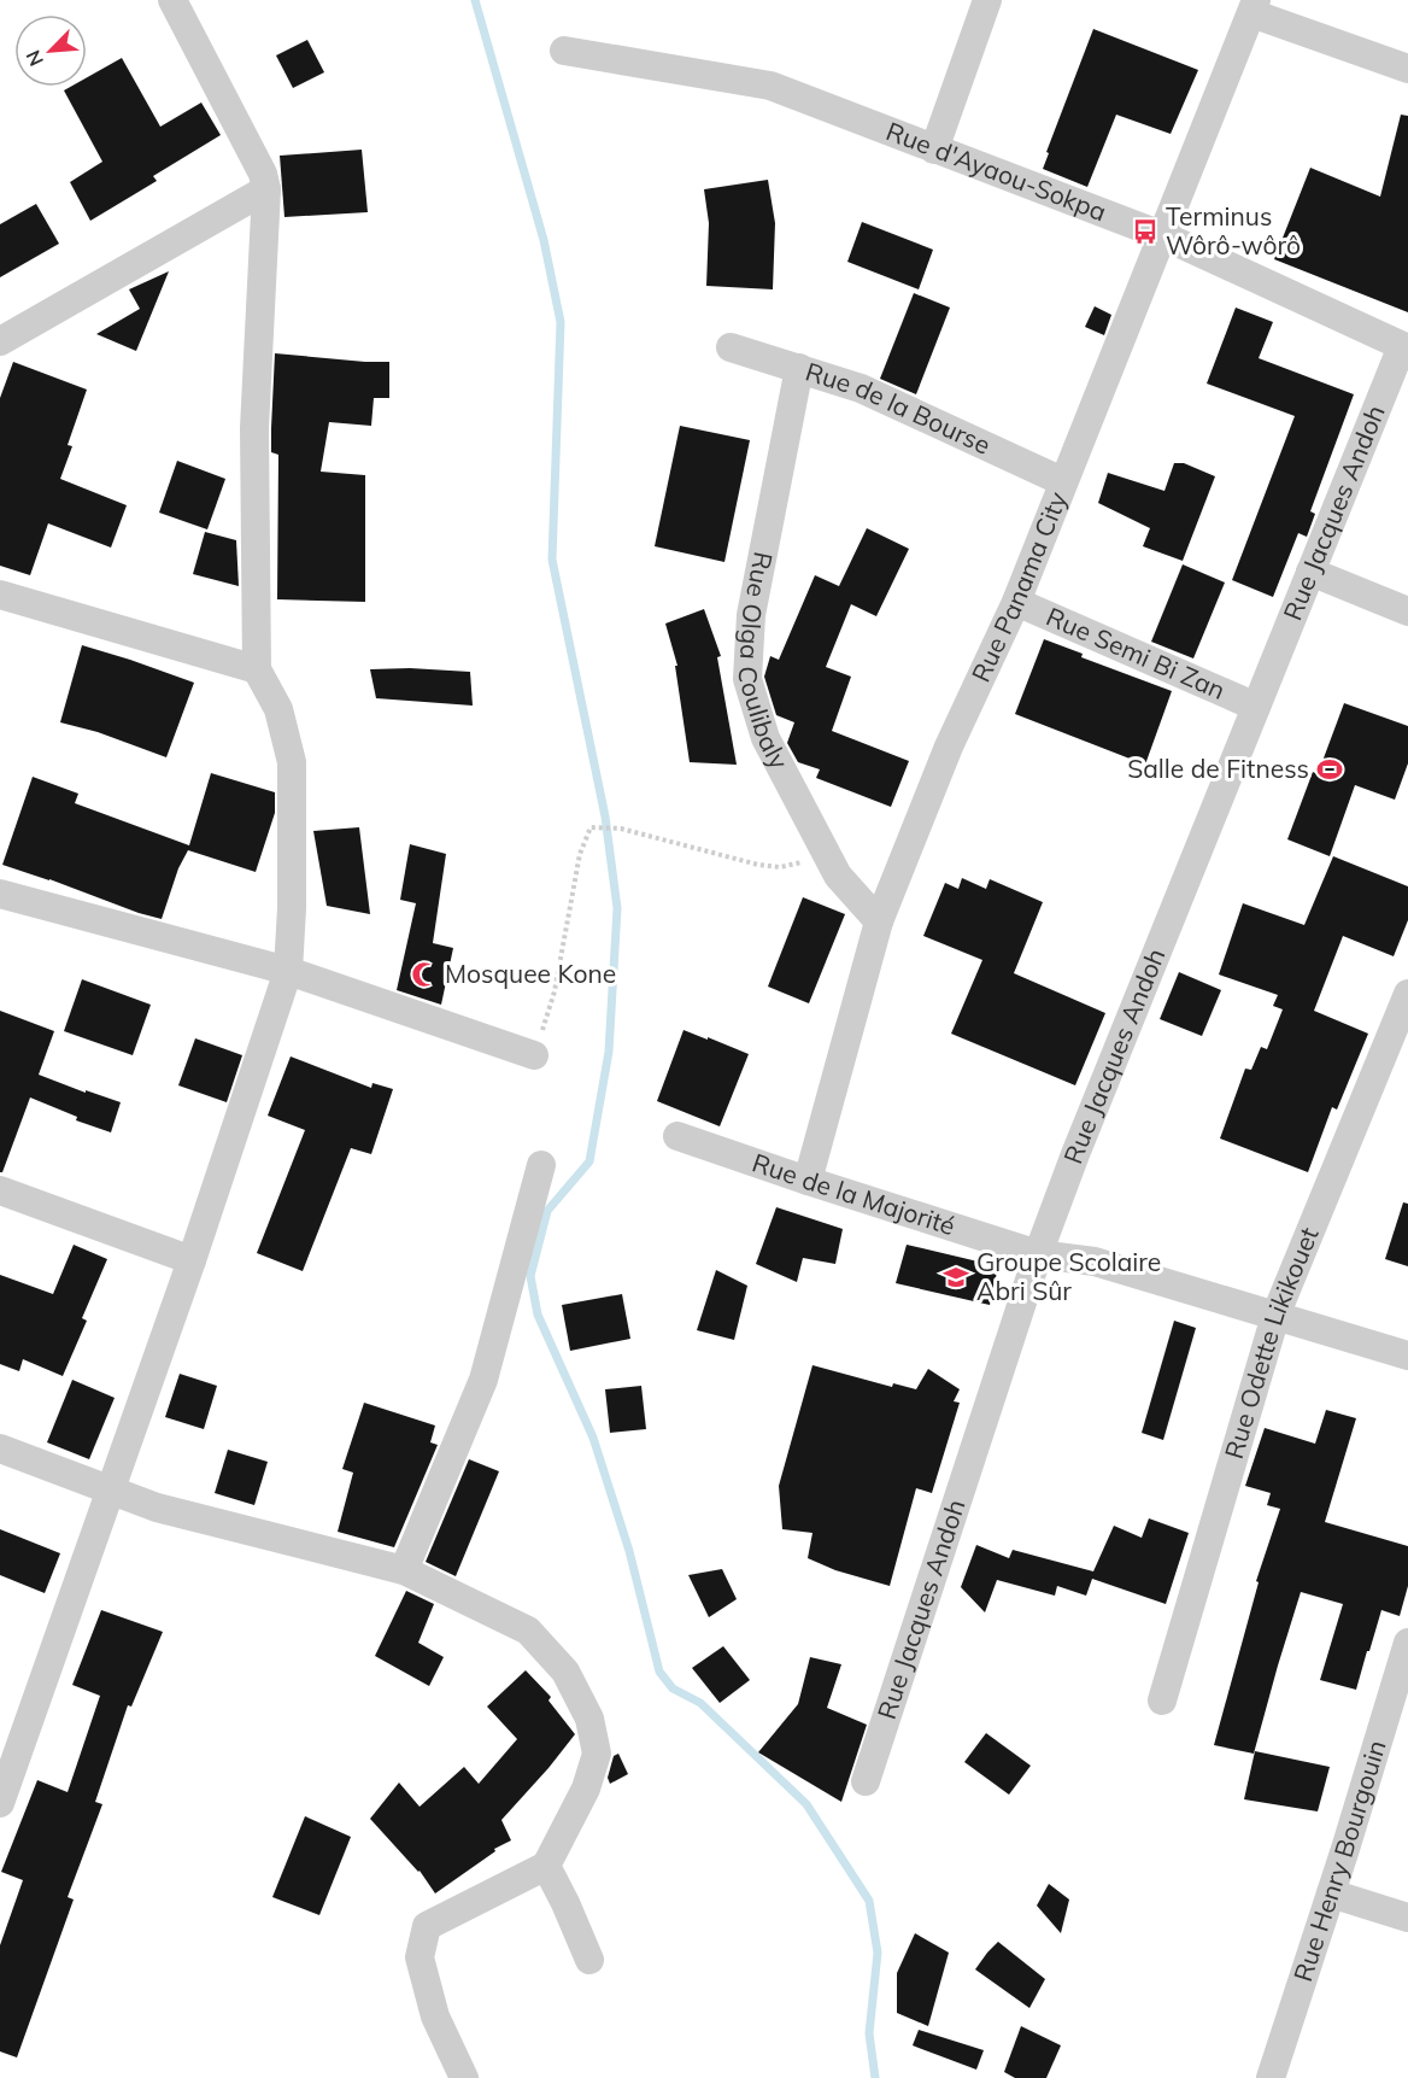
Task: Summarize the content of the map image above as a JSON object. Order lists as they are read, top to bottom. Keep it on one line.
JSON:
{"streets":{"street":["Rue d'Ayaou-Sokpa","Rue de la Bourse","Rue Jacques Andoh","Rue Panama City","Rue Semi Bi Zan","Rue Olga Coulibaly","Rue de la Majorité","Rue Odette Likikouet","Rue Henry Bourgouin"]},"crossings":[["Rue d'Ayaou-Sokpa","Rue Jacques Andoh"],["Rue d'Ayaou-Sokpa","Rue Panama City"],["Rue de la Bourse","Rue Panama City"],["Rue de la Bourse","Rue Olga Coulibaly"],["Rue Jacques Andoh","Rue Semi Bi Zan"],["Rue Jacques Andoh","Rue de la Majorité"],["Rue Panama City","Rue Semi Bi Zan"],["Rue Panama City","Rue Olga Coulibaly"],["Rue Panama City","Rue de la Majorité"],["Rue de la Majorité","Rue Odette Likikouet"]],"places":{"bus stop":["Terminus Wôrô-wôrô"],"sports":["Salle de Fitness"],"mosque":["Mosquee Kone"],"school or university":["Groupe Scolaire Abri Sûr"]},"north":"bottom left"}
